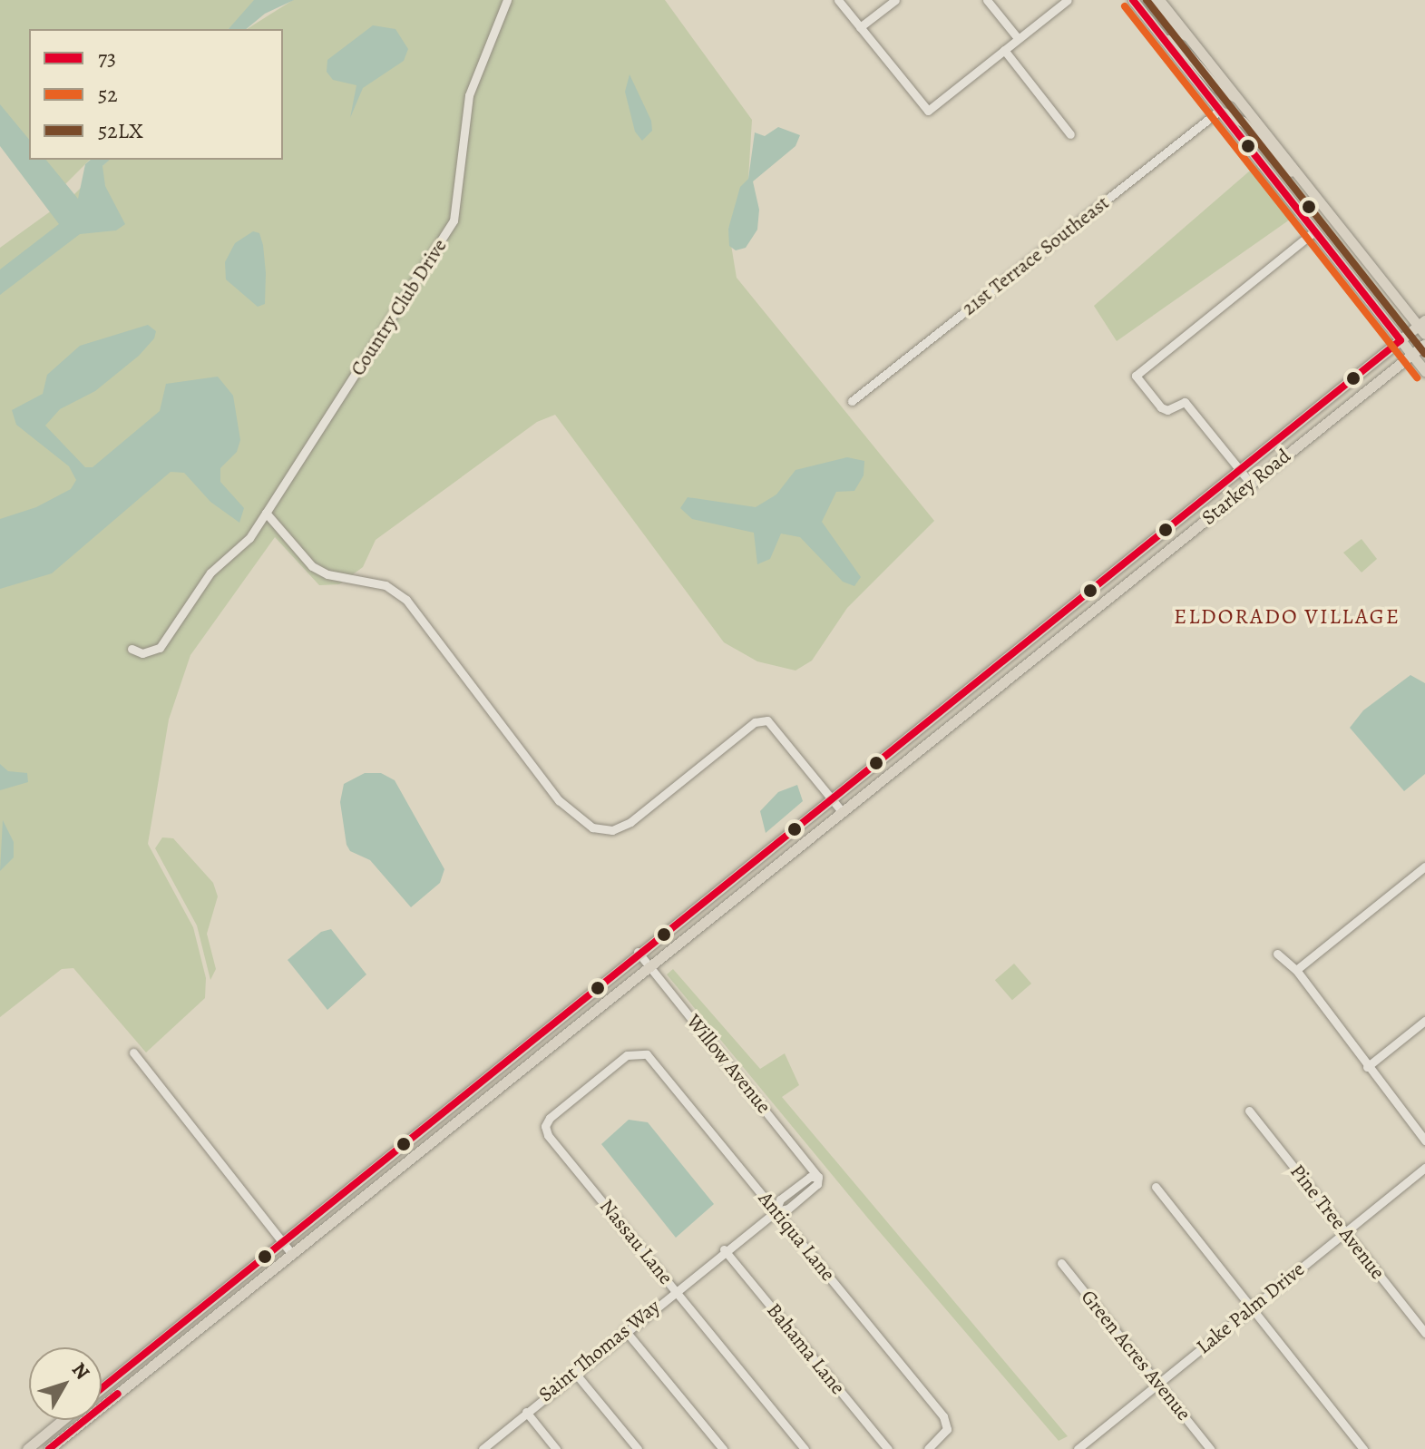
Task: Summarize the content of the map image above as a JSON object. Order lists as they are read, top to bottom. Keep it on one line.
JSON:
{"streets":{"main road":["Starkey Road"],"street":["21st Terrace Southeast","Country Club Drive","Willow Avenue","Pine Tree Avenue","Antiqua Lane","Nassau Lane","Lake Palm Drive","Bahama Lane","Saint Thomas Way","Green Acres Avenue"]},"crossings":[["Starkey Road","Willow Avenue"],["Willow Avenue","Saint Thomas Way"],["Pine Tree Avenue","Lake Palm Drive"],["Antiqua Lane","Nassau Lane"],["Antiqua Lane","Saint Thomas Way"],["Nassau Lane","Saint Thomas Way"],["Lake Palm Drive","Green Acres Avenue"],["Bahama Lane","Saint Thomas Way"]],"districts":["ELDORADO VILLAGE"],"lines":["transit line 73","transit line 52LX","transit line 52"],"legend":["73","52","52LX"],"north":"top right"}
